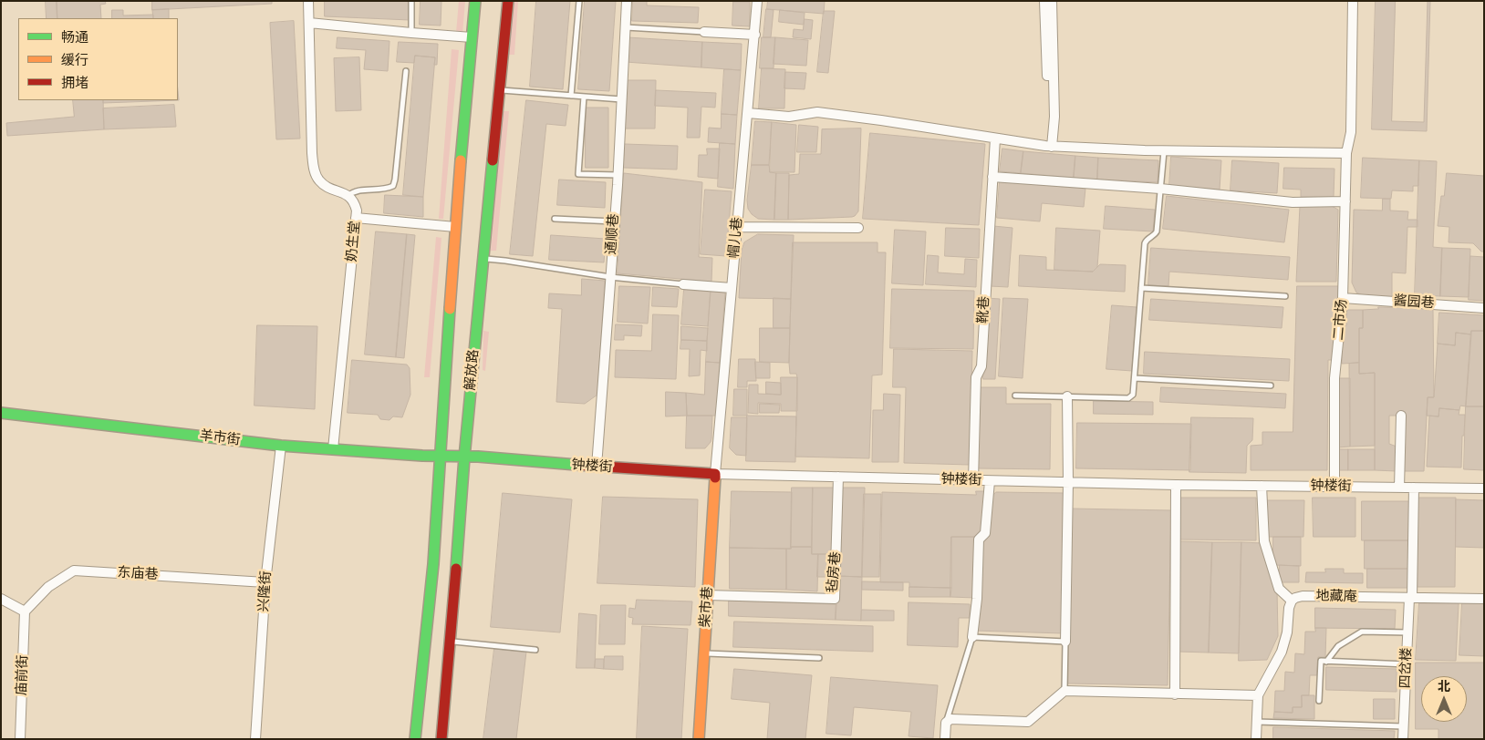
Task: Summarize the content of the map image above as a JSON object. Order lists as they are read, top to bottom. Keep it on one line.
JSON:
{"streets":{"main road":["解放路","羊市街","钟楼街","柴市巷"],"street":["通顺巷","帽儿巷","奶生堂","酱园巷","靴巷","二市场","毡房巷","东庙巷","兴隆街","地藏庵","四岔楼","庙前街"]},"crossings":[["通顺巷","钟楼街"],["帽儿巷","钟楼街"],["帽儿巷","柴市巷"],["奶生堂","羊市街"],["酱园巷","二市场"],["靴巷","钟楼街"],["二市场","钟楼街"],["解放路","羊市街"],["解放路","钟楼街"],["羊市街","钟楼街"],["羊市街","兴隆街"],["钟楼街","毡房巷"],["钟楼街","柴市巷"],["钟楼街","四岔楼"],["毡房巷","柴市巷"],["东庙巷","兴隆街"],["东庙巷","庙前街"],["地藏庵","四岔楼"]],"legend":["畅通","缓行","拥堵"],"north":"top"}
